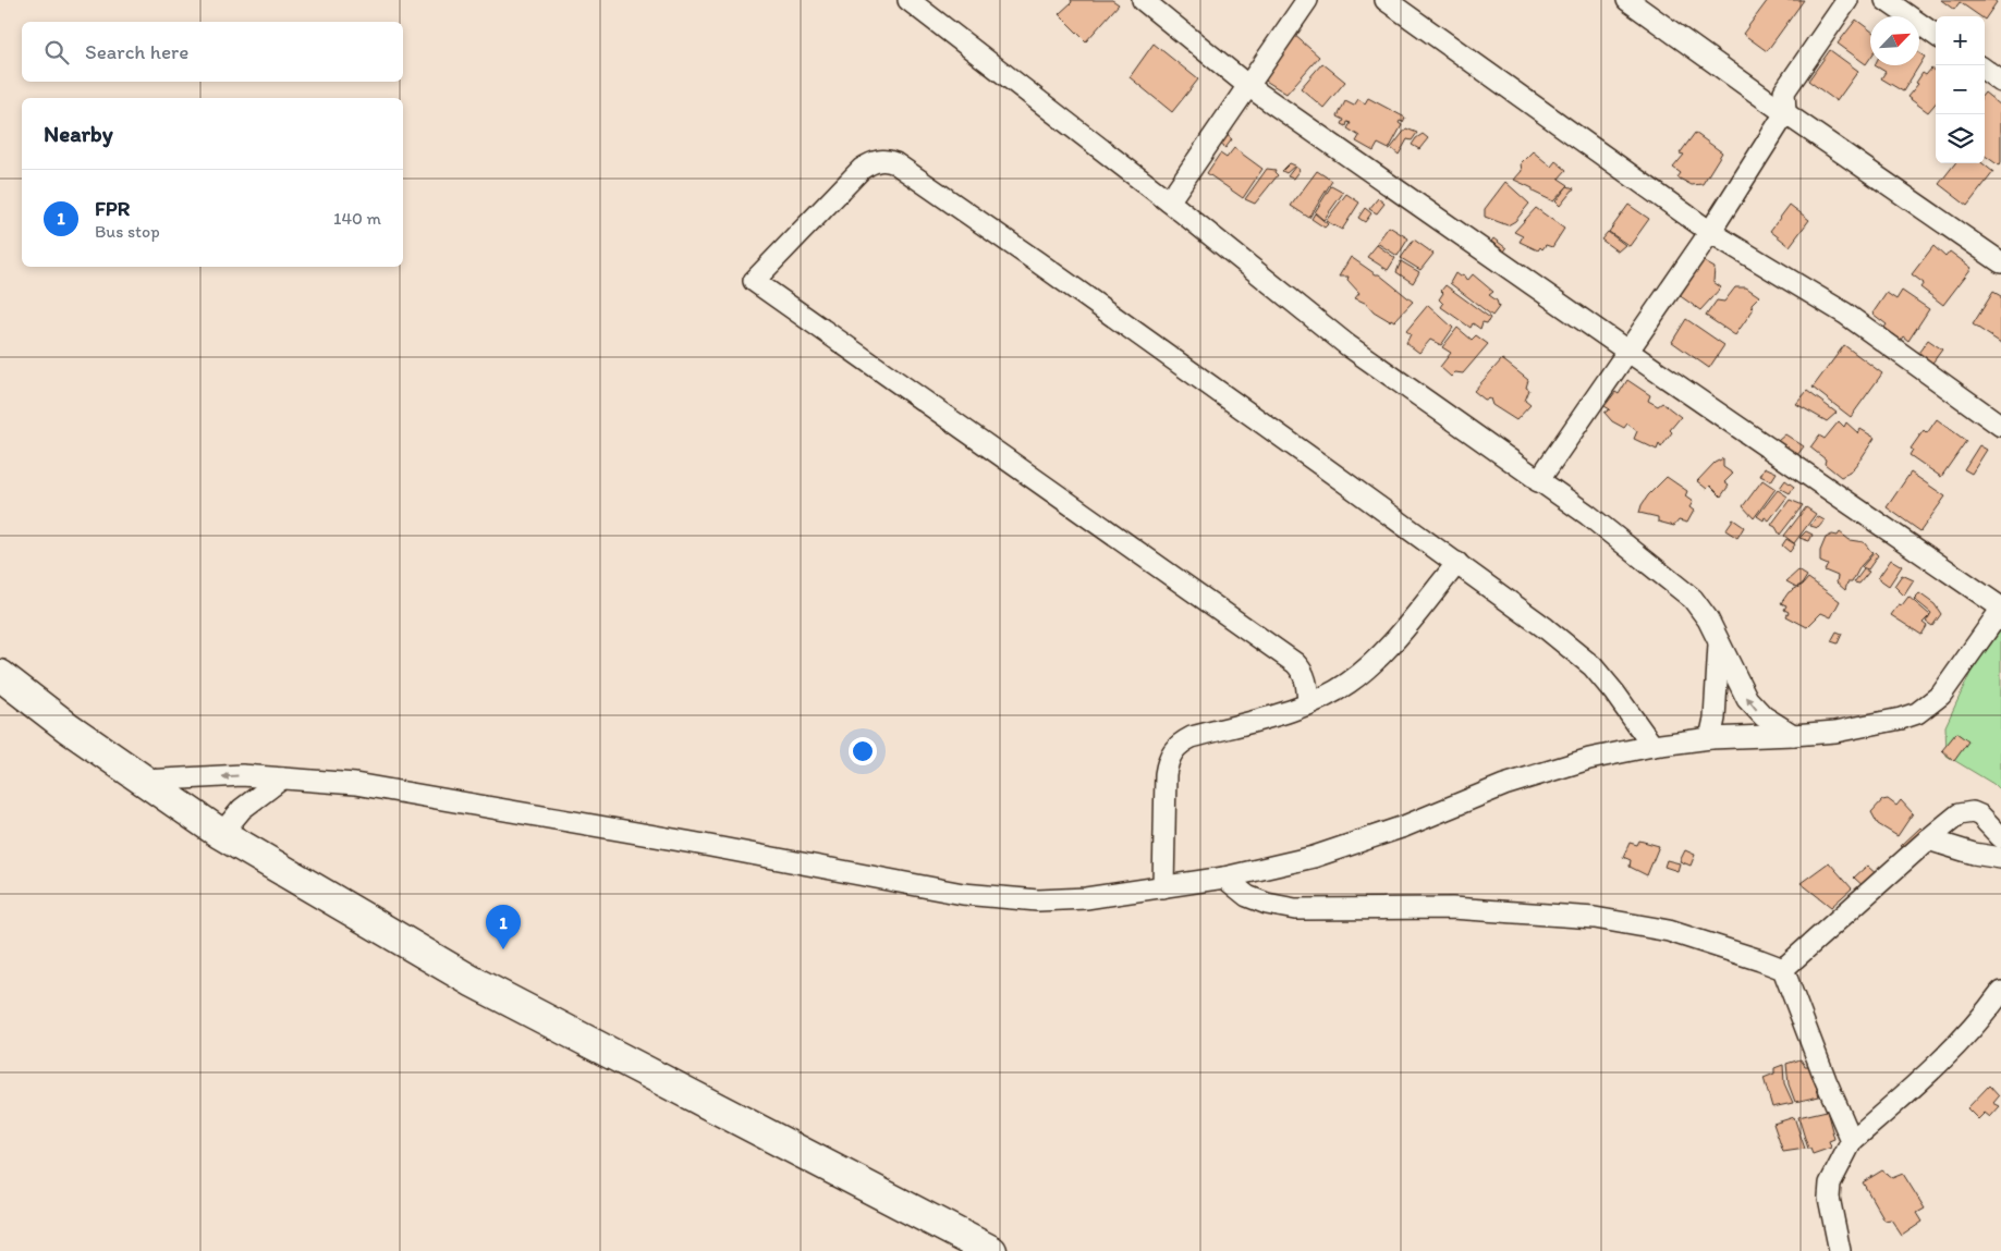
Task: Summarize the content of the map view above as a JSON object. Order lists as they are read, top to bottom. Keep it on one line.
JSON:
{"north":"top right","page":{"map_buttons":["+","−"],"search":"Search here","heading":"Nearby","list":[{"mark":"1","name":"FPR","note":"Bus stop","value":"140 m"}],"pins":"1"}}
